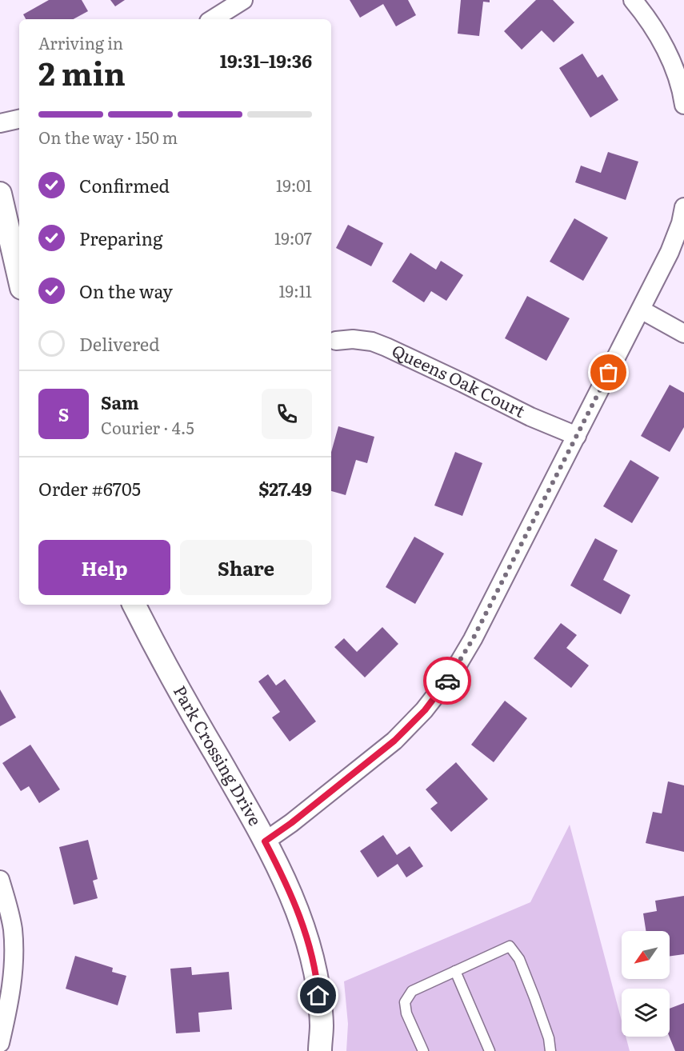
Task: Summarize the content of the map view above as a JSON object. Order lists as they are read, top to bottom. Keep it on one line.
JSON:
{"streets":{"street":["Queens Oak Court","Park Crossing Drive"]},"north":"bottom left","page":{"heading":["2 min","Arriving in","19:31–19:36"],"panel":["Sam","Courier · 4.5","Order #6705","$27.49"],"bar":"On the way · 150 m","list":[["Confirmed","19:01"],["Preparing","19:07"],["On the way","19:11"],"Delivered"],"round":"S","buttons":["Help","Share"]}}
